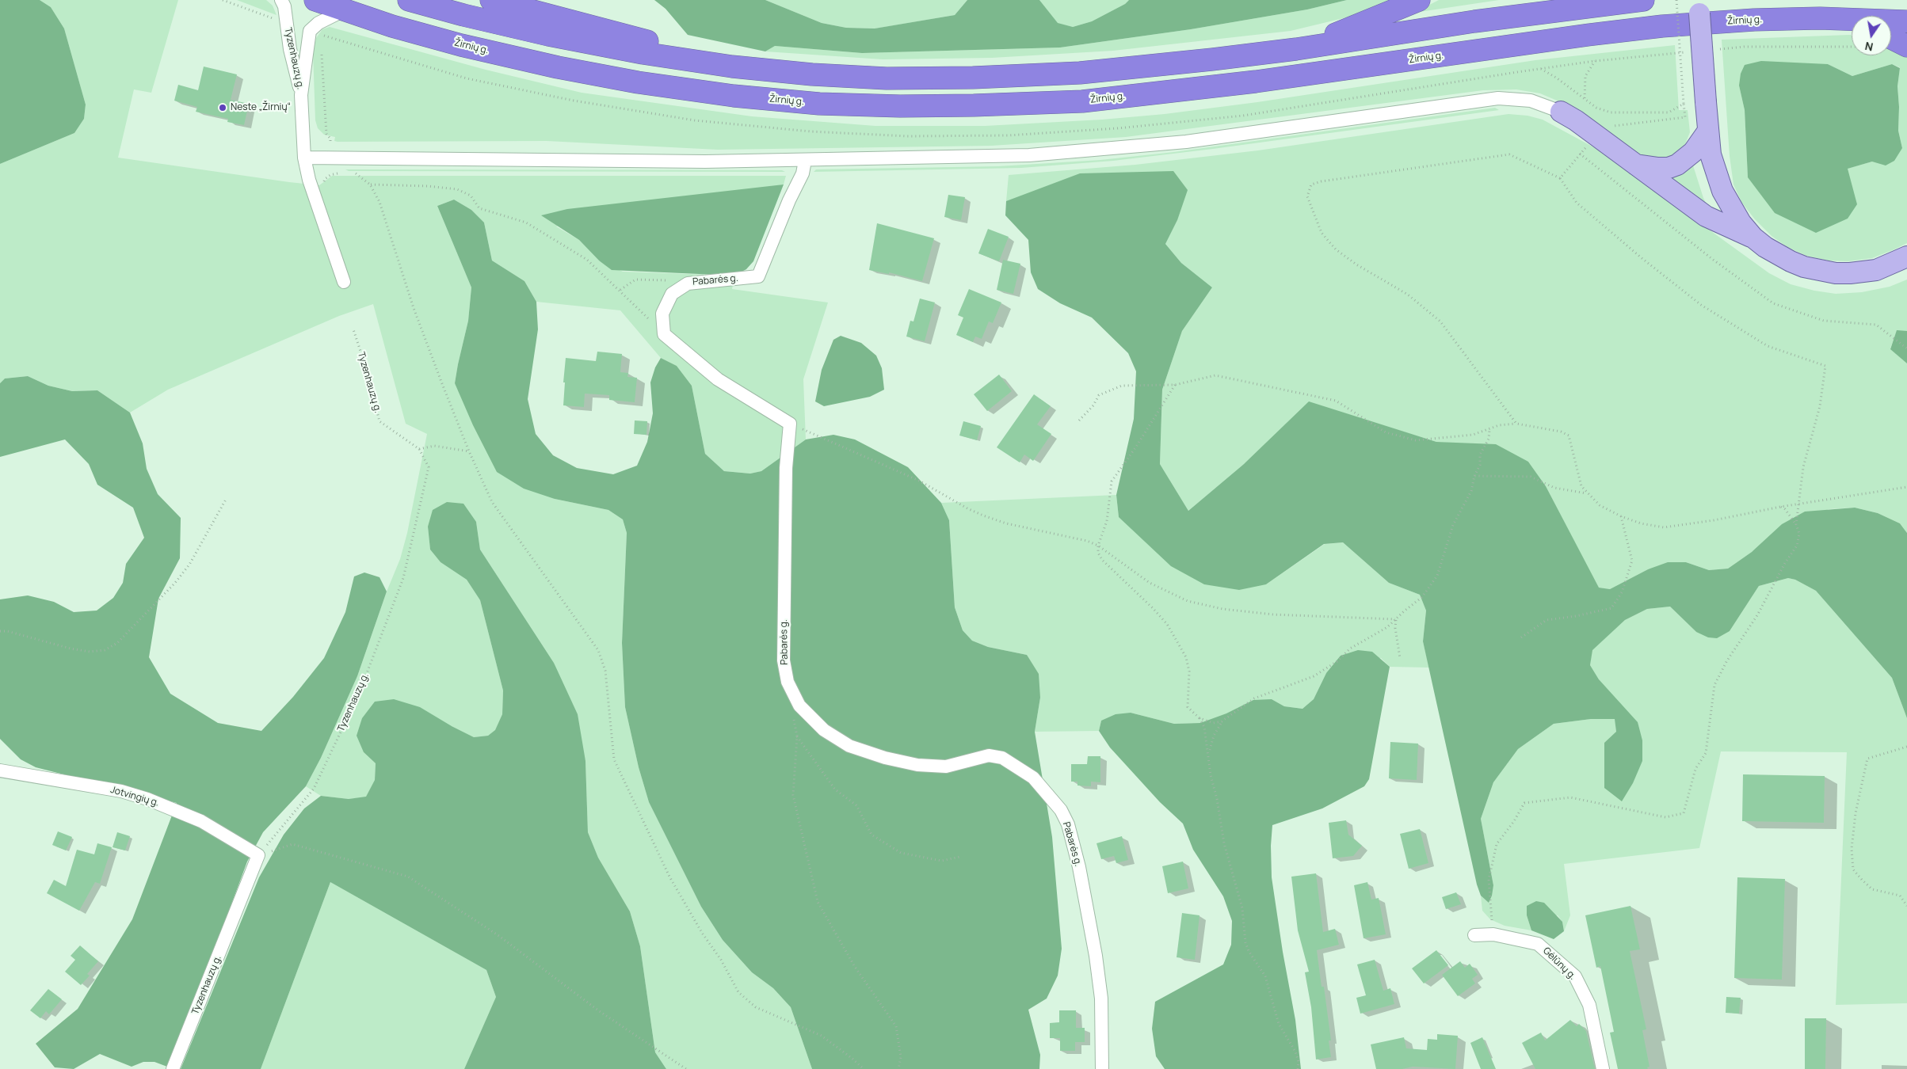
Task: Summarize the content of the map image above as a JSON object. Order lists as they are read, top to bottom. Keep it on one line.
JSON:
{"streets":{"highway":["Žirnių g."],"street":["Tyzenhauzų g.","Pabarės g.","Jotvingių g.","Gėlūnų g."]},"crossings":[["Žirnių g.","Tyzenhauzų g."],["Tyzenhauzų g.","Jotvingių g."]],"places":["Neste „Žirnių“"],"north":"bottom"}
